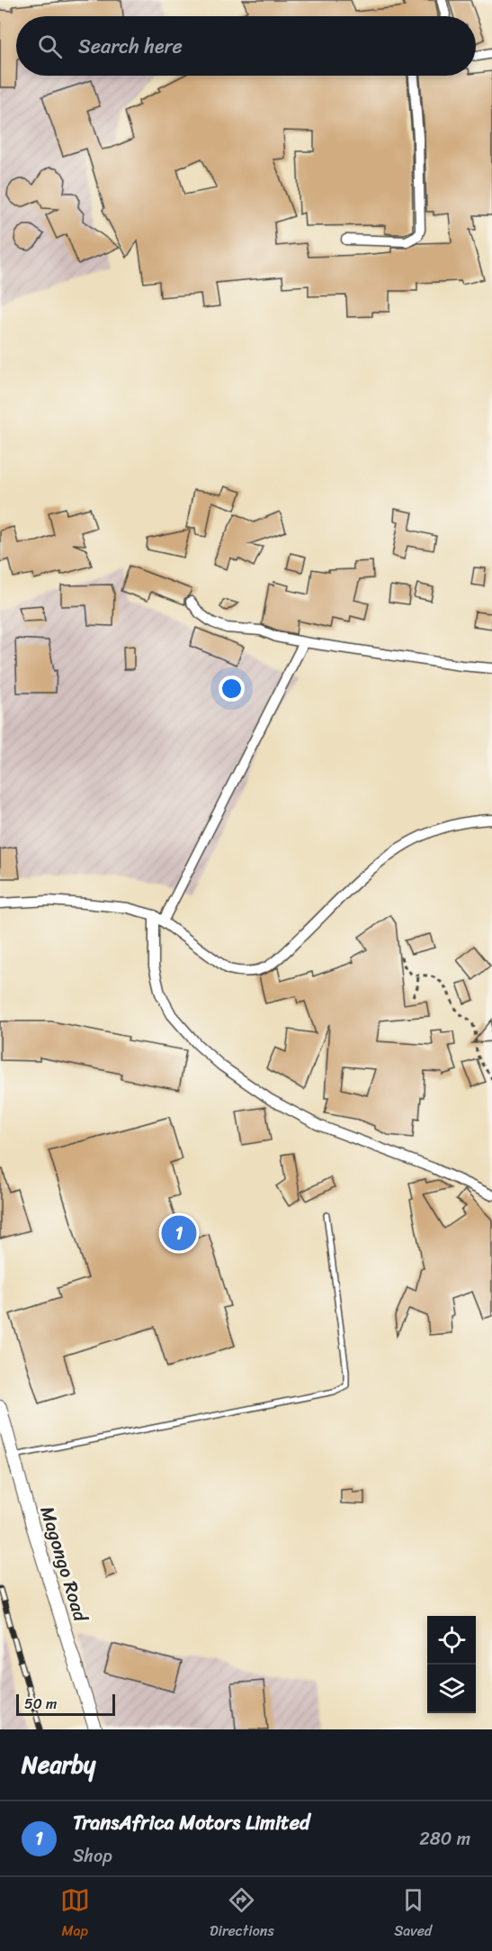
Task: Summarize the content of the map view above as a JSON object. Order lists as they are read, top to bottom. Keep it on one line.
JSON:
{"streets":{"street":["Magongo Road"]},"scale_bar":"50 m","page":{"search":"Search here","pins":"1","scale":"50 m","heading":"Nearby","list":[{"mark":"1","name":"TransAfrica Motors Limited","note":"Shop","value":"280 m"}],"nav":["Map","Directions","Saved"]}}
